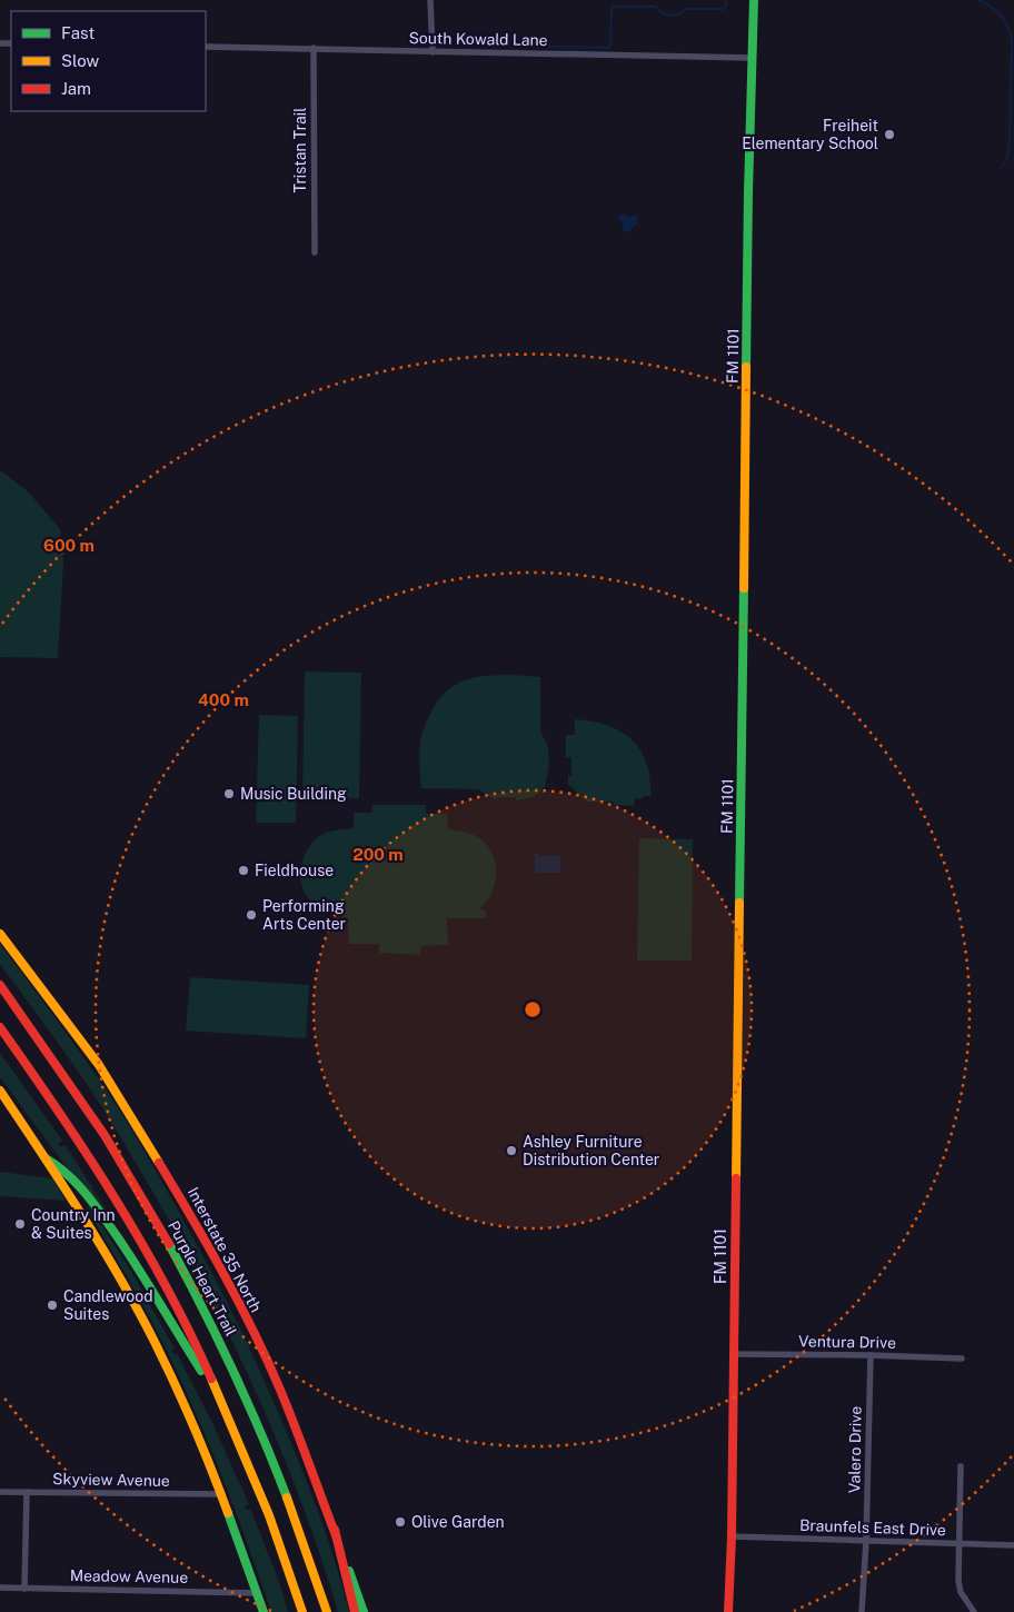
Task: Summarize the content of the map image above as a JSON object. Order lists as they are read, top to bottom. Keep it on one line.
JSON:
{"streets":{"main road":["FM 1101","Interstate 35 North","Purple Heart Trail"],"street":["South Kowald Lane","Tristan Trail","Ventura Drive","Valero Drive","Skyview Avenue","Braunfels East Drive","Meadow Avenue"]},"crossings":[["South Kowald Lane","Tristan Trail"],["South Kowald Lane","FM 1101"],["FM 1101","Ventura Drive"],["FM 1101","Braunfels East Drive"],["Ventura Drive","Valero Drive"],["Valero Drive","Braunfels East Drive"]],"places":["Freiheit Elementary School","Music Building","Fieldhouse","Performing Arts Center","Ashley Furniture Distribution Center","Country Inn & Suites","Candlewood Suites","Olive Garden"],"legend":["Fast","Slow","Jam"],"rings":["600 m","400 m","200 m"]}
